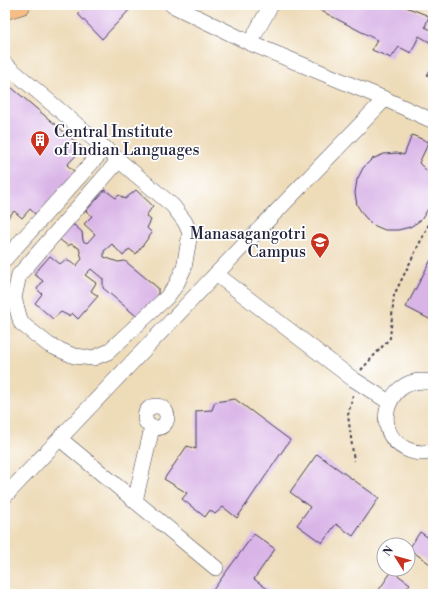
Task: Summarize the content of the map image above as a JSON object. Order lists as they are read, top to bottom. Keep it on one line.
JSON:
{"places":{"building":["Central Institute of Indian Languages"],"school or university":["Manasagangotri Campus"]},"north":"top left"}
